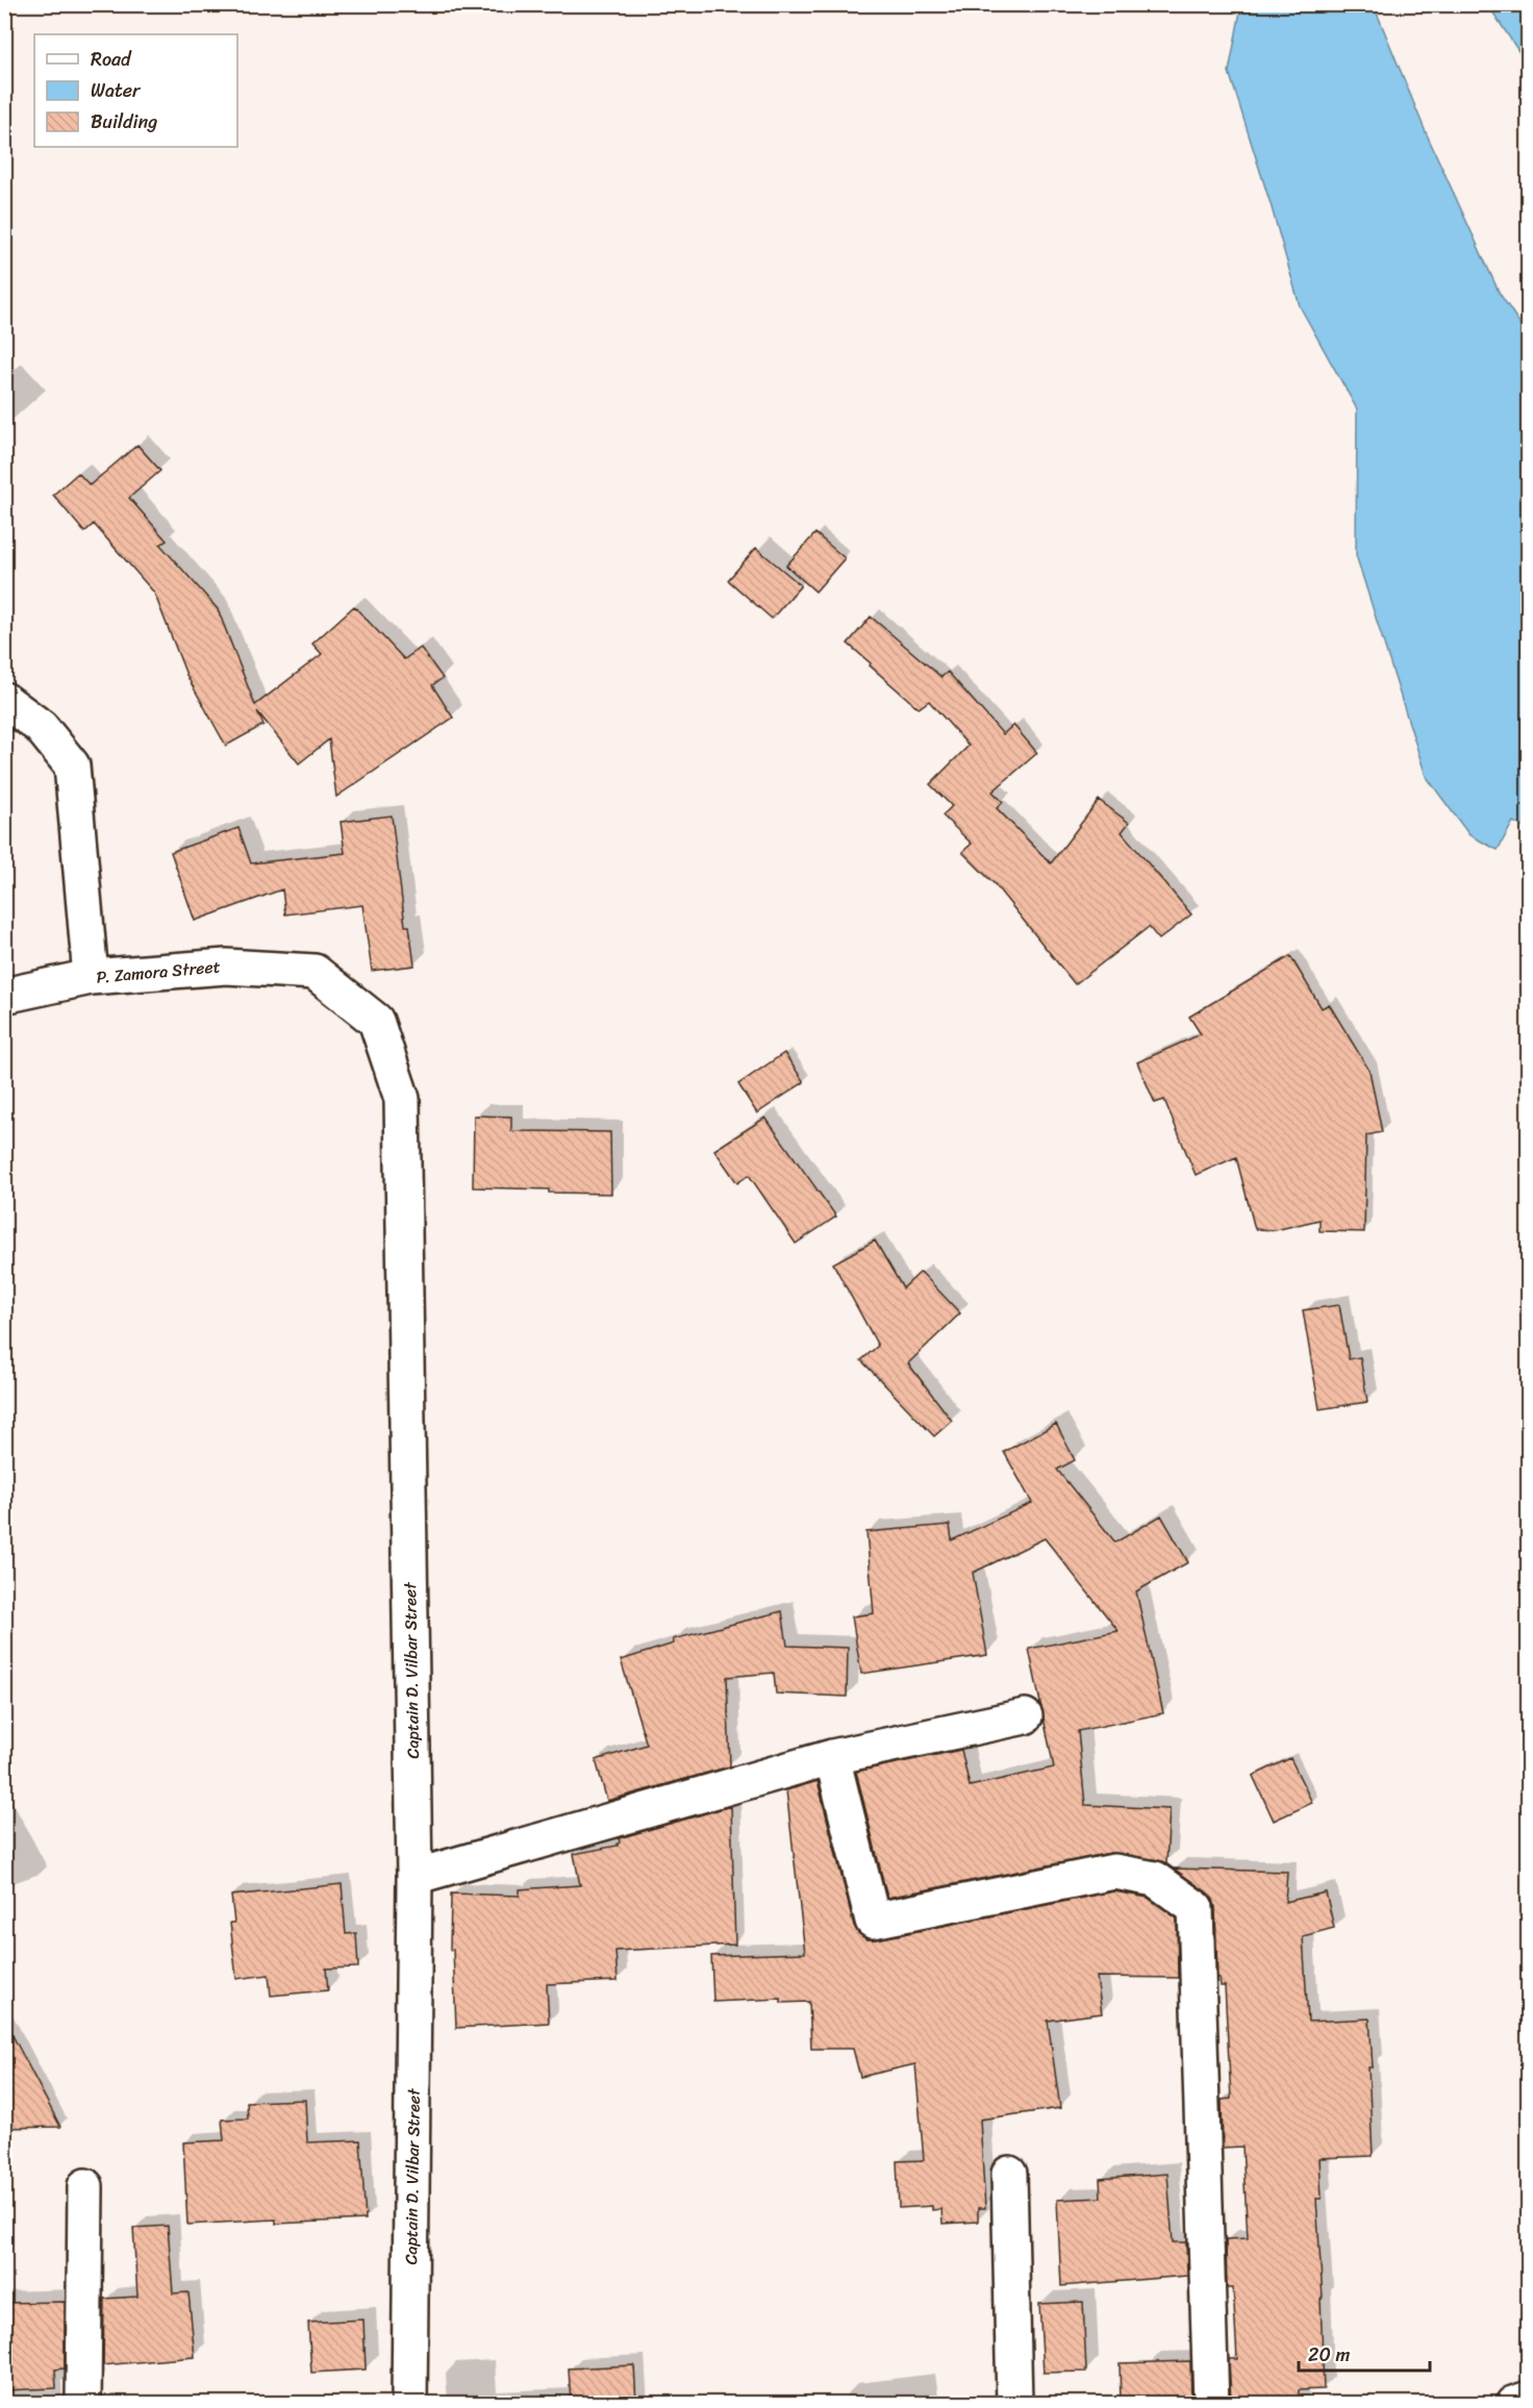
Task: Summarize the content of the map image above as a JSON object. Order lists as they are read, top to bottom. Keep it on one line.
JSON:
{"streets":{"street":["P. Zamora Street","Captain D. Vilbar Street"]},"crossings":[["P. Zamora Street","Captain D. Vilbar Street"]],"legend":["Road","Water","Building"],"scale_bar":"20 m"}
